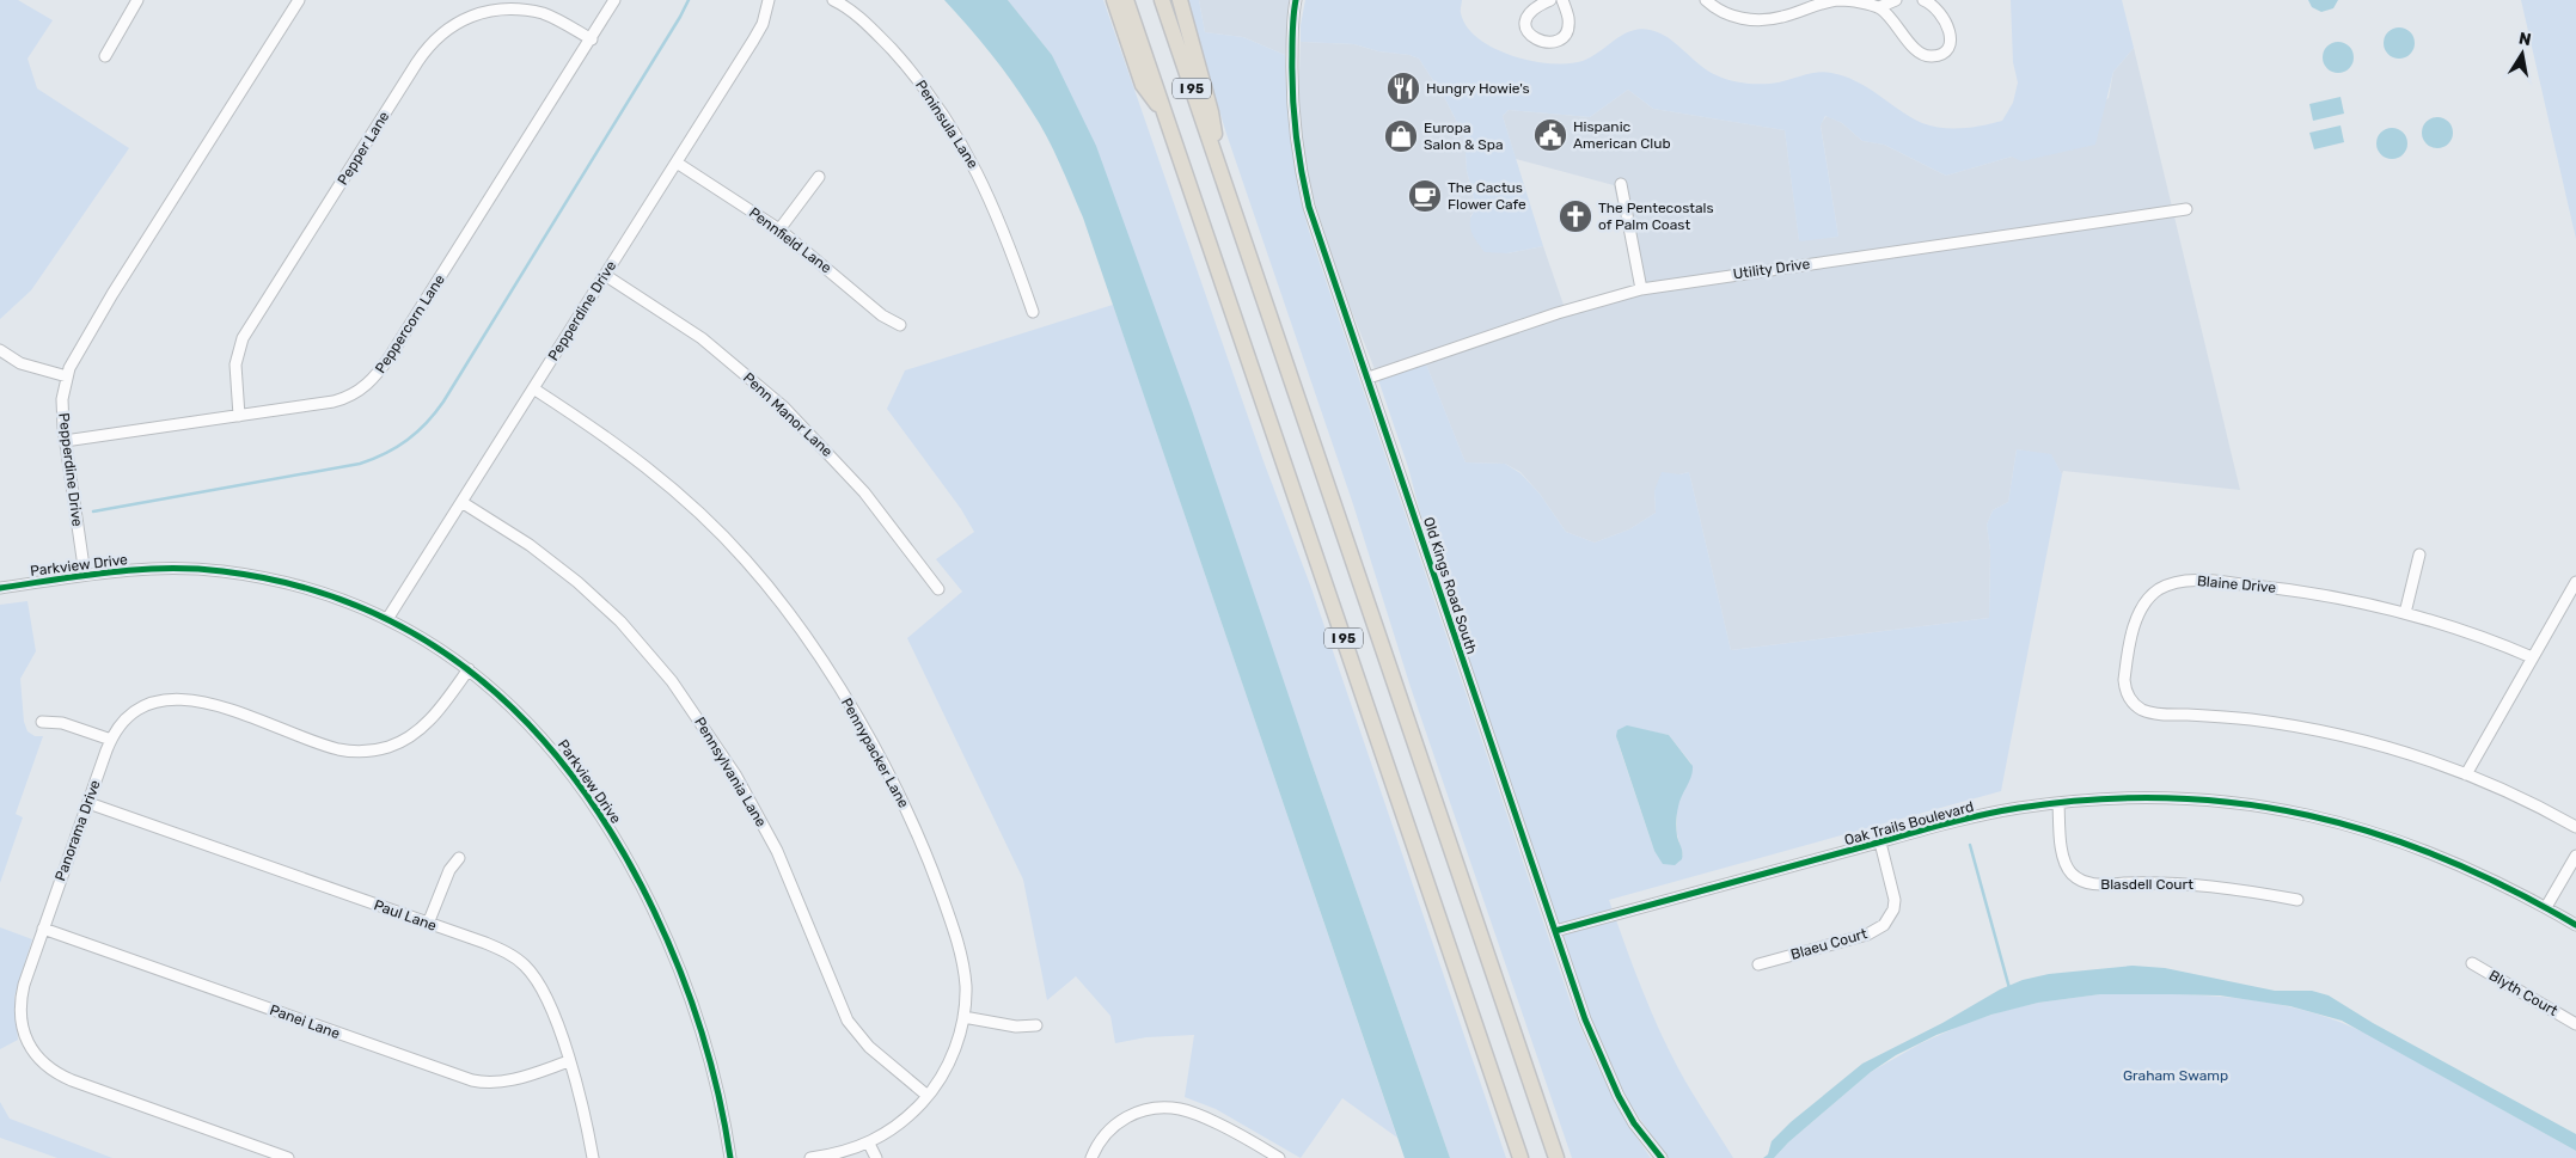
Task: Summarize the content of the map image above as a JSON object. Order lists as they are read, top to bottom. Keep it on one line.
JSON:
{"streets":{"highway":["I 95"],"street":["Peninsula Lane","Pepper Lane","Pennfield Lane","Utility Drive","Pepperdine Drive","Peppercorn Lane","Penn Manor Lane","Parkview Drive","Blaine Drive","Old Kings Road South","Pennypacker Lane","Pennsylvania Lane","Oak Trails Boulevard","Panorama Drive","Blasdell Court","Paul Lane","Blaeu Court","Blyth Court","Panei Lane"]},"crossings":[["Pepper Lane","Peppercorn Lane"],["Pennfield Lane","Pepperdine Drive"],["Utility Drive","Old Kings Road South"],["Pepperdine Drive","Peppercorn Lane"],["Pepperdine Drive","Penn Manor Lane"],["Pepperdine Drive","Parkview Drive"],["Pepperdine Drive","Pennypacker Lane"],["Pepperdine Drive","Pennsylvania Lane"],["Parkview Drive","Panorama Drive"],["Old Kings Road South","Oak Trails Boulevard"],["Pennypacker Lane","Pennsylvania Lane"],["Oak Trails Boulevard","Blasdell Court"],["Oak Trails Boulevard","Blaeu Court"],["Panorama Drive","Paul Lane"],["Panorama Drive","Panei Lane"],["Paul Lane","Panei Lane"]],"parks":["Graham Swamp"],"places":{"restaurant":["Hungry Howie's"],"public building":["Hispanic American Club"],"shop":["Europa Salon & Spa"],"cafe":["The Cactus Flower Cafe"],"church":["The Pentecostals of Palm Coast"]},"north":"top"}
